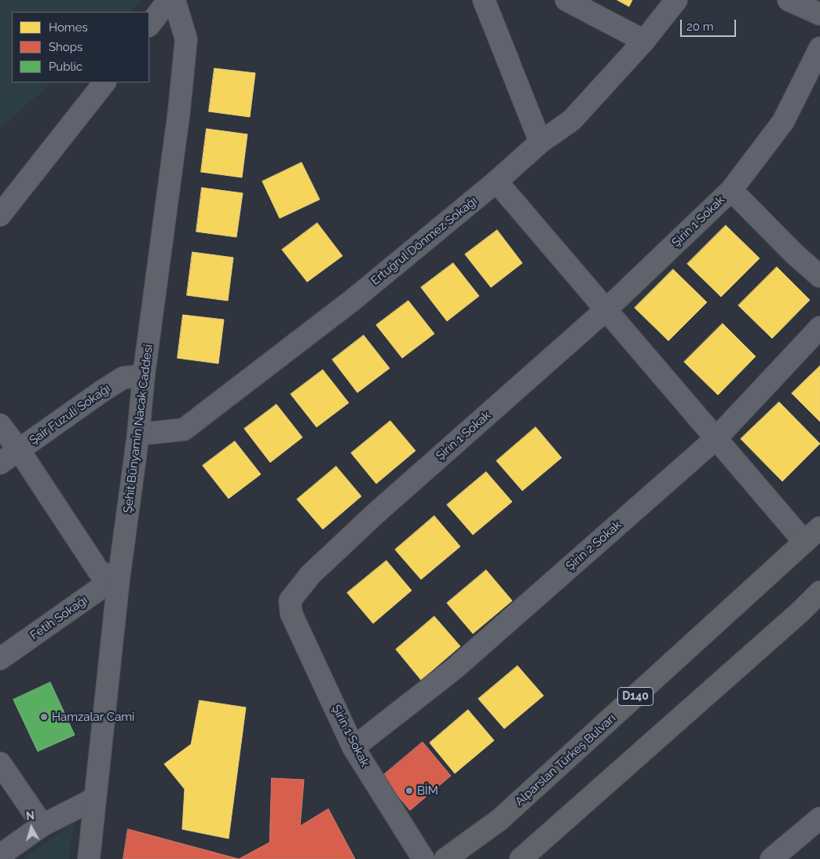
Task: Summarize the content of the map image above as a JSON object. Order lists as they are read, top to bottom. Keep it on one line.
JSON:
{"streets":{"highway":["D140","Alparslan Türkeş Bulvarı"],"street":["Şirin 1 Sokak","Ertuğrul Dönmez Sokağı","Şair Fuzuli Sokağı","Şehit Bünyamin Nacak Caddesi","Şirin 2 Sokak","Fetih Sokağı"]},"crossings":[["Şirin 1 Sokak","Şirin 2 Sokak"],["Ertuğrul Dönmez Sokağı","Şehit Bünyamin Nacak Caddesi"],["Şair Fuzuli Sokağı","Şehit Bünyamin Nacak Caddesi"],["Şehit Bünyamin Nacak Caddesi","Fetih Sokağı"]],"places":["Hamzalar Cami","BİM"],"legend":["Homes","Shops","Public"],"scale_bar":"20 m","north":"top"}
